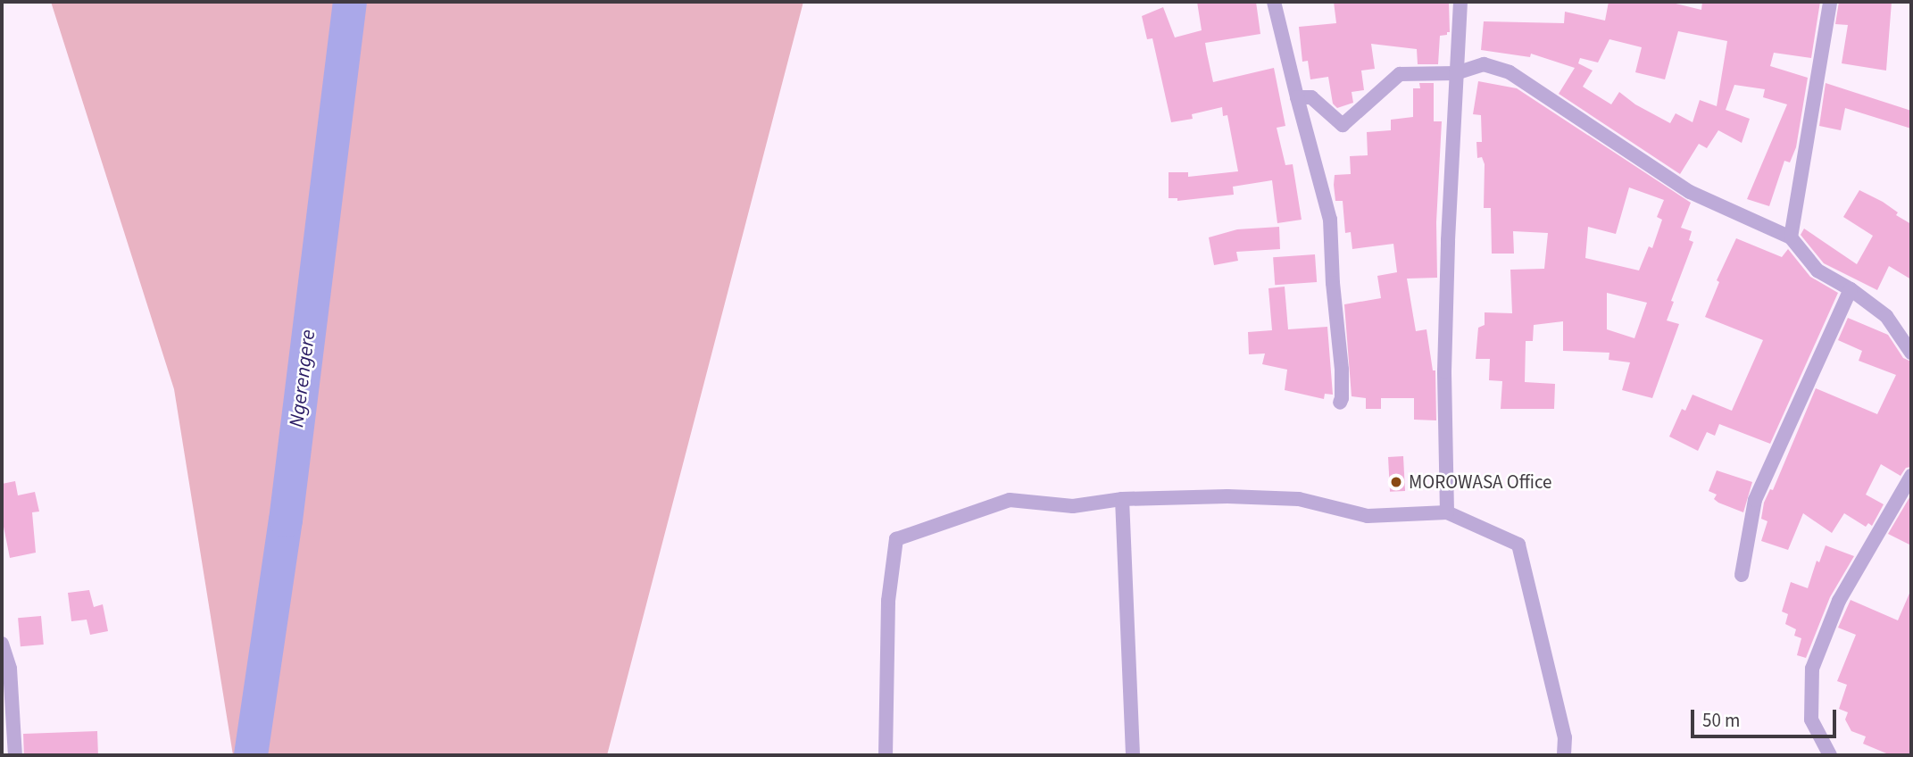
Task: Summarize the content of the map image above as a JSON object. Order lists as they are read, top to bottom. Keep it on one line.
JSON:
{"water":["Ngerengere"],"places":["MOROWASA Office"],"scale_bar":"50 m"}
